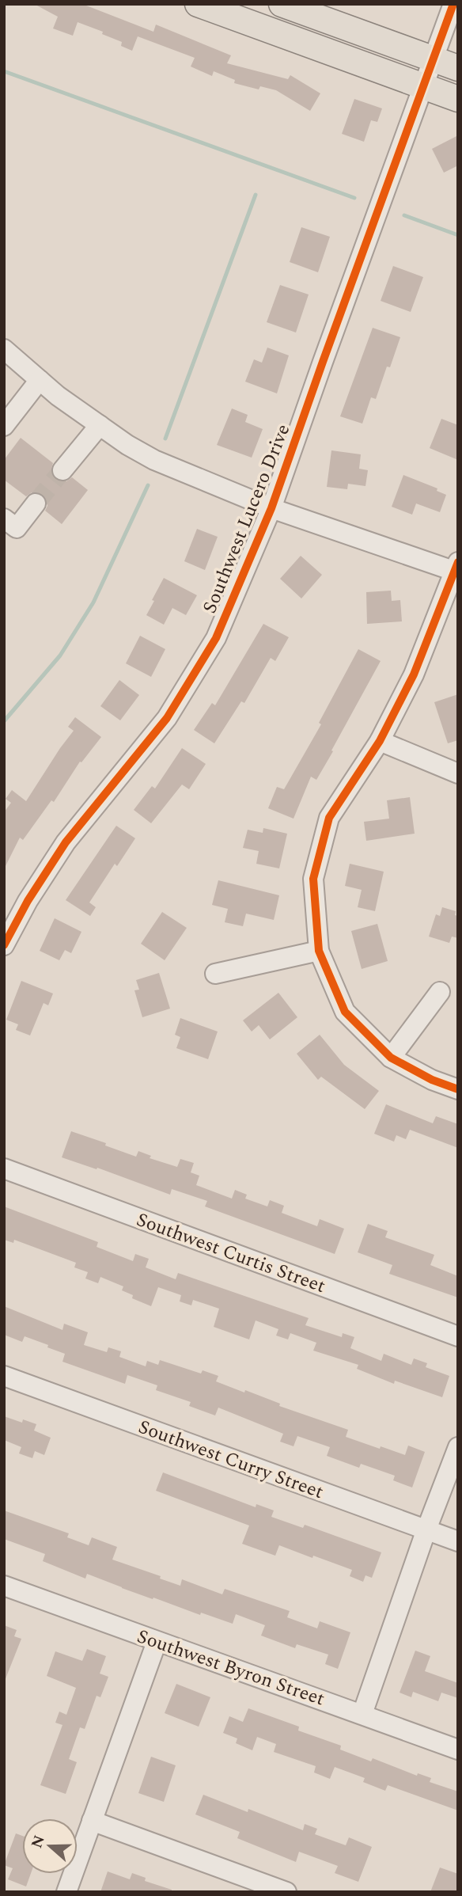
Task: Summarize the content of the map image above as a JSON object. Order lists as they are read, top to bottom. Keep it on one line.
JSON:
{"streets":{"street":["Southwest Lucero Drive","Southwest Curtis Street","Southwest Curry Street","Southwest Byron Street"]},"north":"left"}
